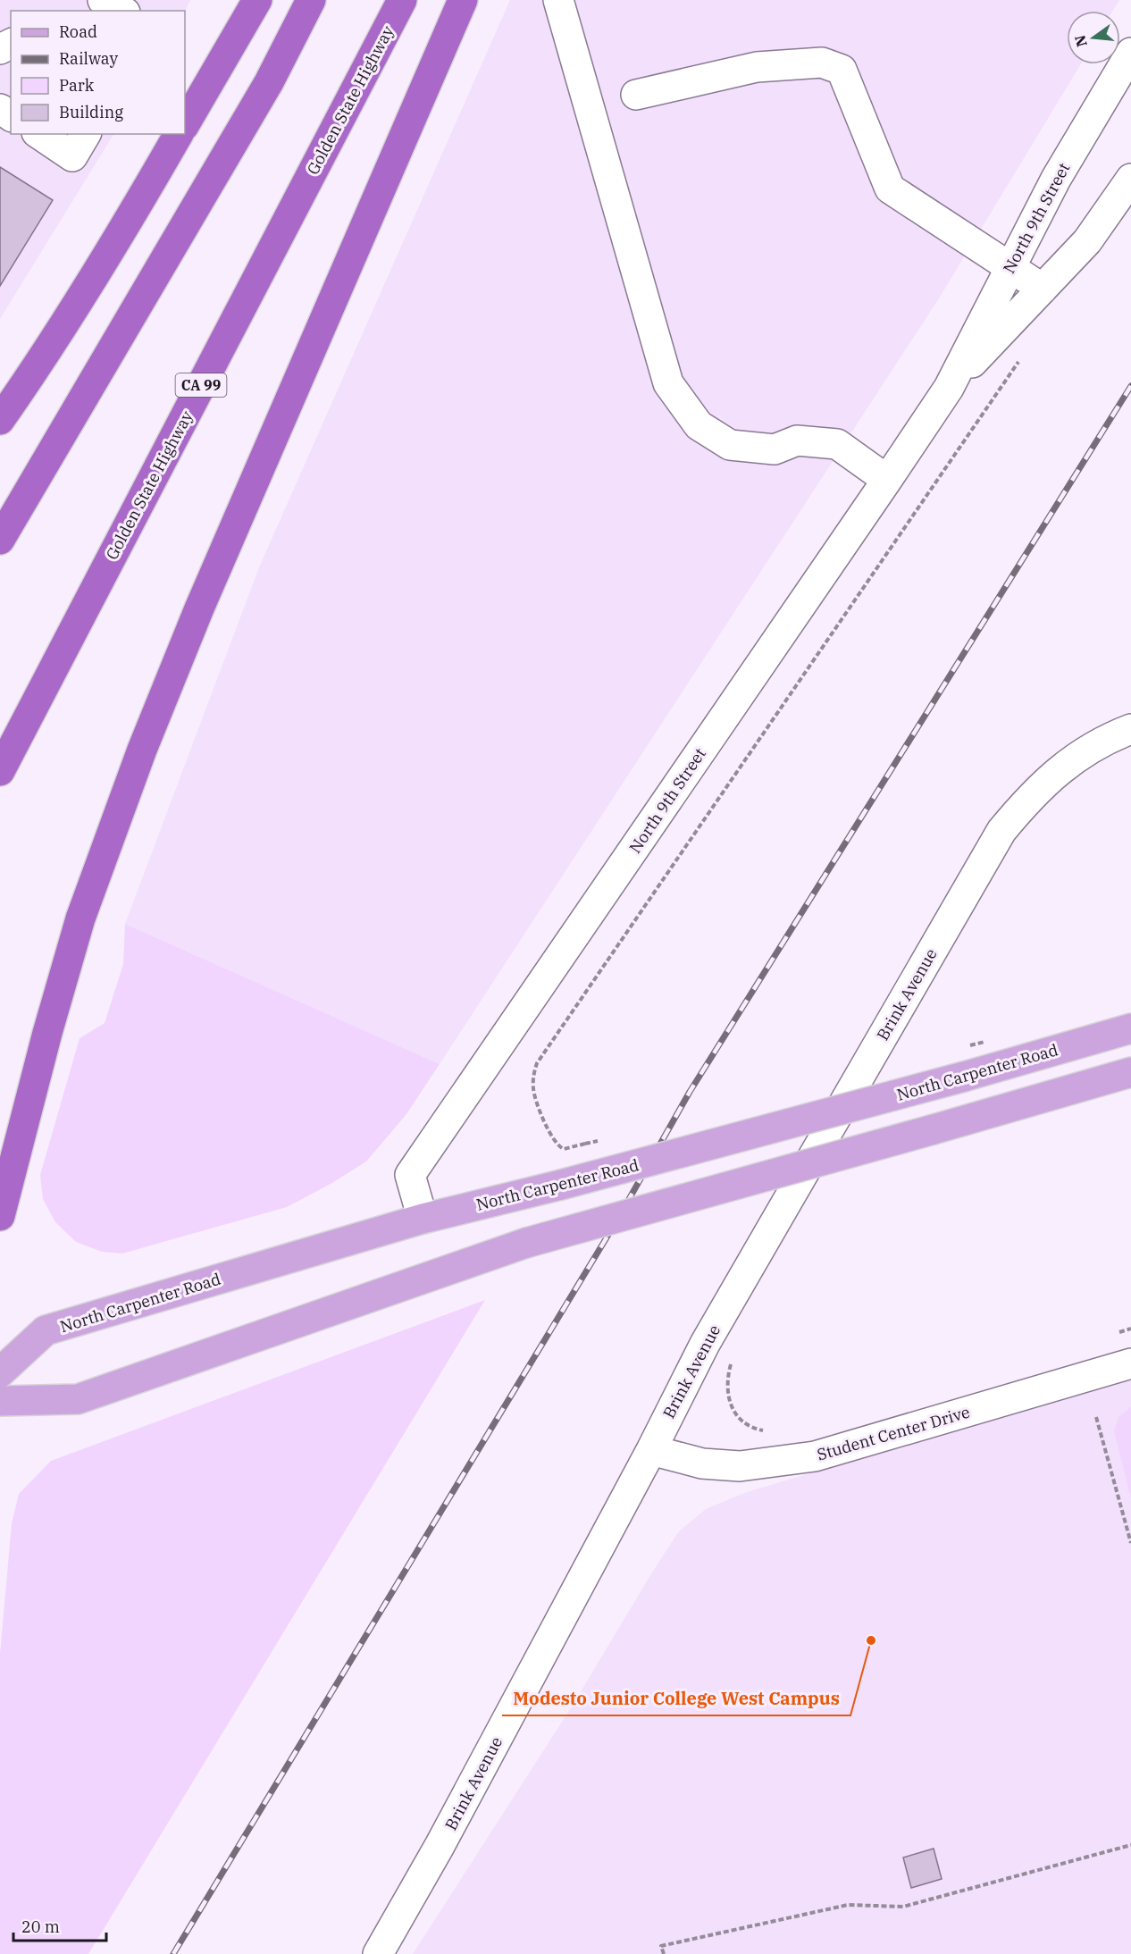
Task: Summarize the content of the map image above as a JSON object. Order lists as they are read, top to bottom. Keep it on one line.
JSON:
{"streets":{"highway":["Golden State Highway","CA 99"],"main road":["North Carpenter Road"],"street":["North 9th Street","Brink Avenue","Student Center Drive"]},"crossings":[["North 9th Street","North Carpenter Road"],["Brink Avenue","Student Center Drive"]],"places":["Modesto Junior College West Campus"],"legend":["Road","Railway","Park","Building"],"scale_bar":"20 m","north":"left"}
